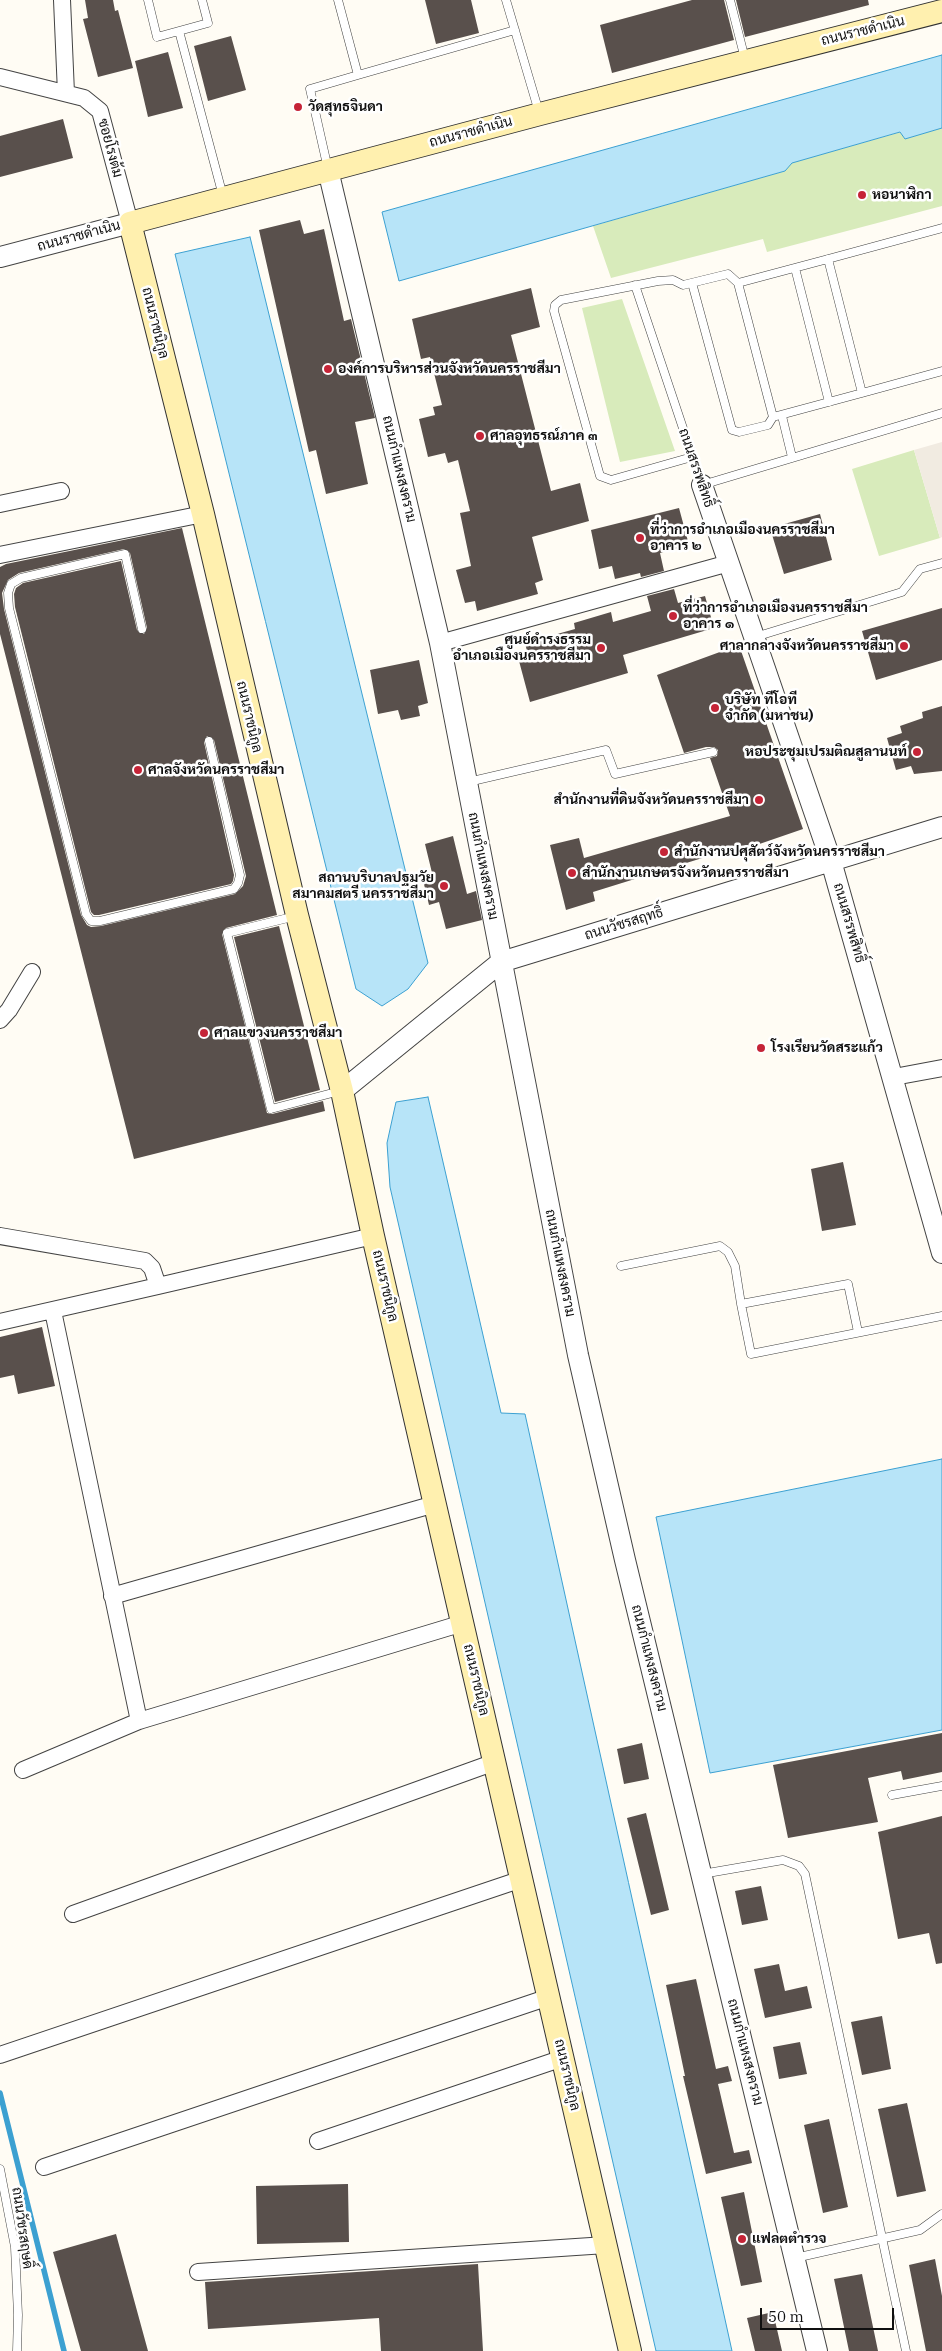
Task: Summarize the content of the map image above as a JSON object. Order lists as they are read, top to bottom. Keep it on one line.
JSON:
{"streets":{"main road":["ถนนราชดำเนิน","ถนนราชนิกูล"],"street":["ซอยโรงต้ม","ถนนสรรพสิทธิ์","ถนนกำแหงสงคราม","ถนนวัชรสฤทธิ์"],"lane":["ถนนวัชรสฤษดิ์"]},"crossings":[["ถนนราชดำเนิน","ซอยโรงต้ม"],["ถนนราชดำเนิน","ถนนราชนิกูล"],["ถนนราชดำเนิน","ถนนกำแหงสงคราม"],["ซอยโรงต้ม","ถนนราชนิกูล"],["ถนนราชนิกูล","ถนนวัชรสฤทธิ์"],["ถนนสรรพสิทธิ์","ถนนวัชรสฤทธิ์"],["ถนนกำแหงสงคราม","ถนนวัชรสฤทธิ์"]],"places":["วัดสุทธจินดา","หอนาฬิกา","องค์การบริหารส่วนจังหวัดนครราชสีมา","ศาลอุทธรณ์ภาค ๓","ที่ว่าการอำเภอเมืองนครราชสีมา อาคาร ๒","ที่ว่าการอำเภอเมืองนครราชสีมา อาคาร ๑","ศาลากลางจังหวัดนครราชสีมา","ศูนย์ดำรงธรรม อำเภอเมืองนครราชสีมา","บริษัท ทีโอที จำกัด (มหาชน)","หอประชุมเปรมติณสูลานนท์","ศาลจังหวัดนครราชสีมา","สำนักงานที่ดินจังหวัดนครราชสีมา","สำนักงานปศุสัตว์จังหวัดนครราชสีมา","สำนักงานเกษตรจังหวัดนครราชสีมา","สถานบริบาลปฐมวัย สมาคมสตรี นครราชสีมา","ศาลแขวงนครราชสีมา","โรงเรียนวัดสระแก้ว","แฟลตตำรวจ"],"scale_bar":"50 m"}
